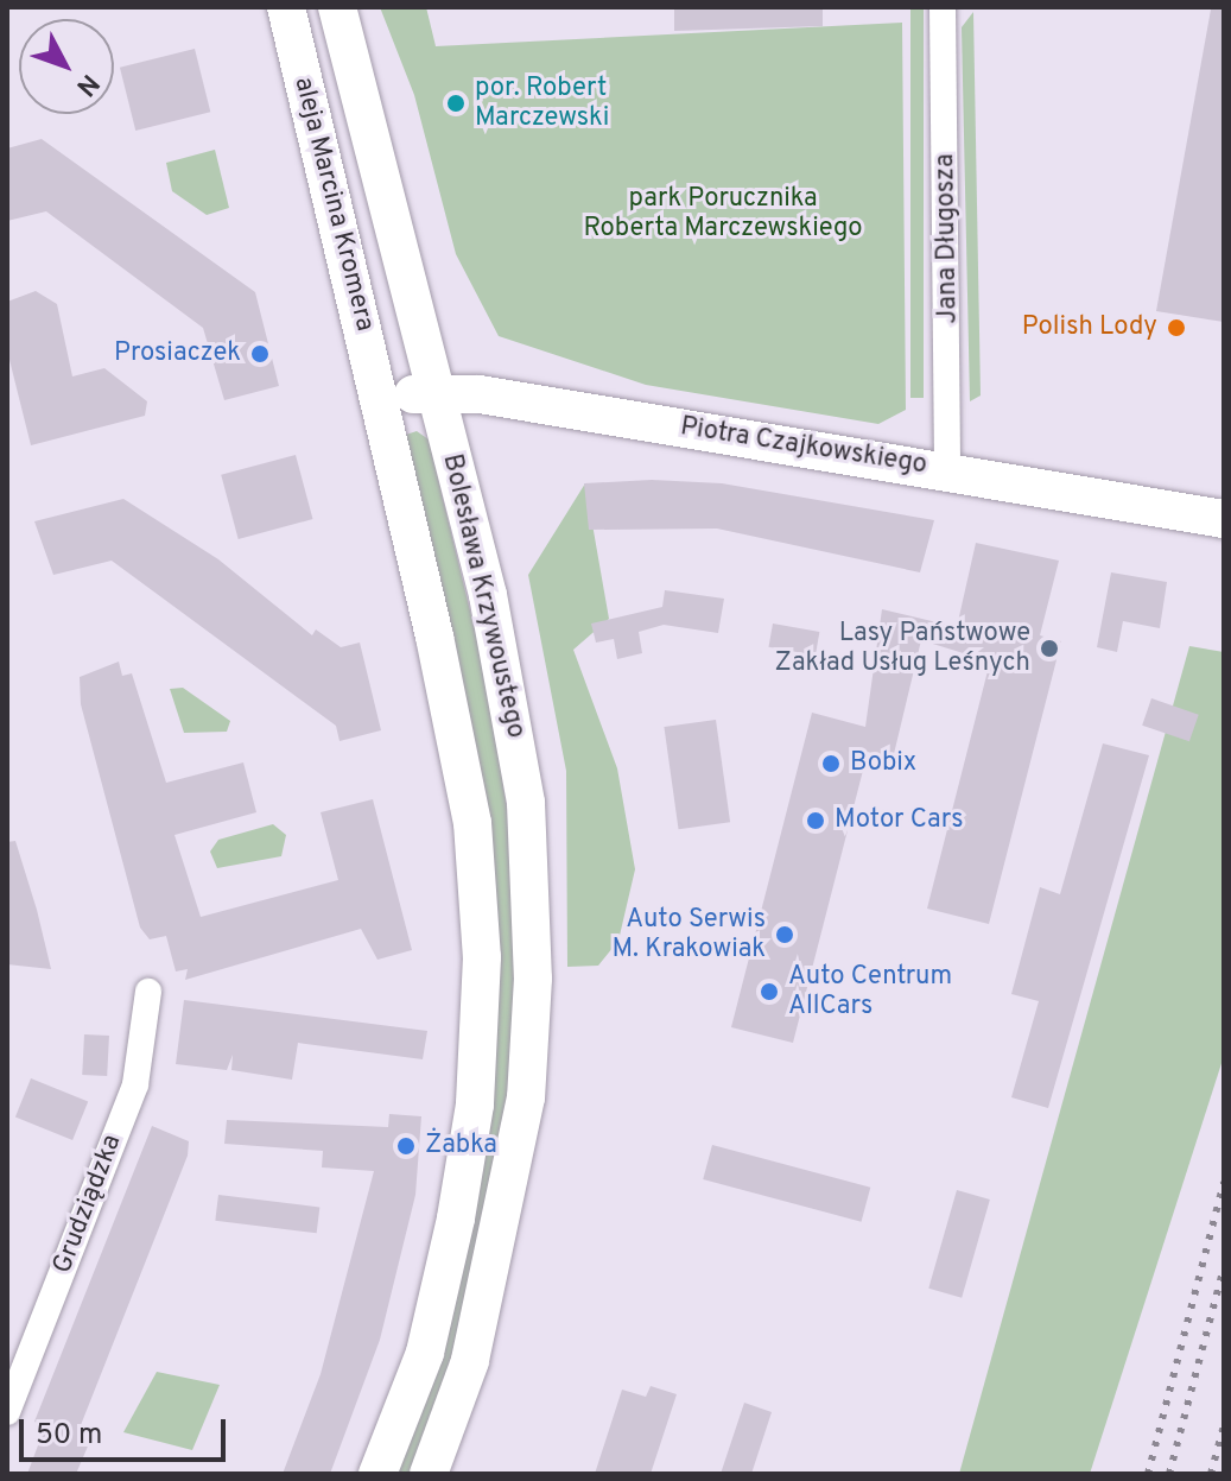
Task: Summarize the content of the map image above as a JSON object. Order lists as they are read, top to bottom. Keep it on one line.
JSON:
{"streets":{"main road":["aleja Marcina Kromera","Piotra Czajkowskiego","Bolesława Krzywoustego"],"street":["Jana Długosza","Grudziądzka"]},"crossings":[["aleja Marcina Kromera","Piotra Czajkowskiego"],["aleja Marcina Kromera","Bolesława Krzywoustego"],["Jana Długosza","Piotra Czajkowskiego"],["Piotra Czajkowskiego","Bolesława Krzywoustego"]],"parks":["park Porucznika Roberta Marczewskiego"],"places":["por. Robert Marczewski","Polish Lody","Prosiaczek","Lasy Państwowe Zakład Usług Leśnych","Bobix","Motor Cars","Auto Serwis M. Krakowiak","Auto Centrum AllCars","Żabka"],"scale_bar":"50 m","north":"bottom right"}
